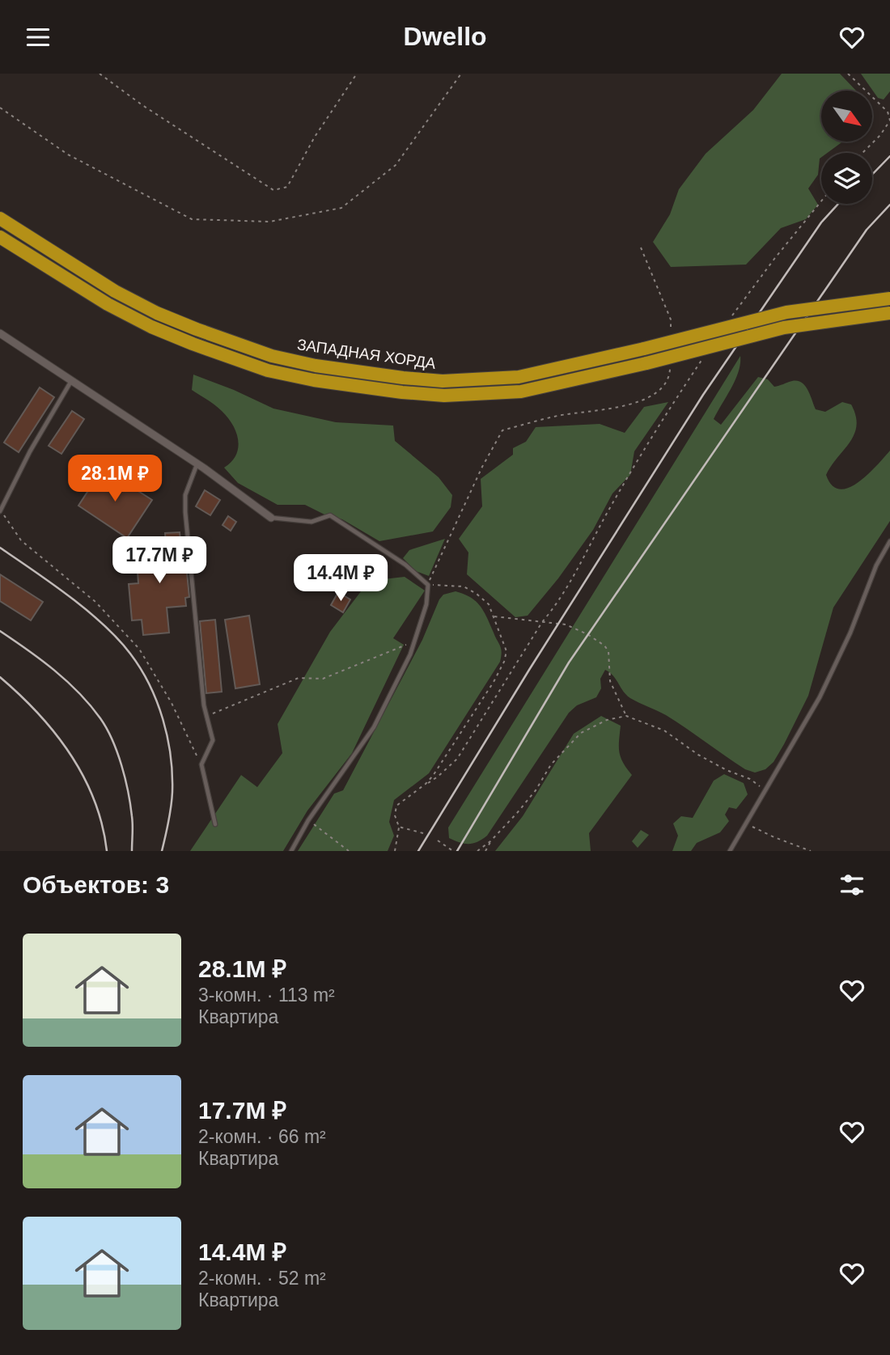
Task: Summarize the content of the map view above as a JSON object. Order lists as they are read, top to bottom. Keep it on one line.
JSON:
{"streets":{"highway":["ЗАПАДНАЯ ХОРДА"]},"north":"bottom right","page":{"header":"Dwello","price":["28.1M ₽","17.7M ₽","14.4M ₽"],"heading":"Объектов: 3","list":[{"name":"28.1M ₽","note":"3-комн. · 113 m² · Квартира"},{"name":"17.7M ₽","note":"2-комн. · 66 m² · Квартира"},{"name":"14.4M ₽","note":"2-комн. · 52 m² · Квартира"}]}}
